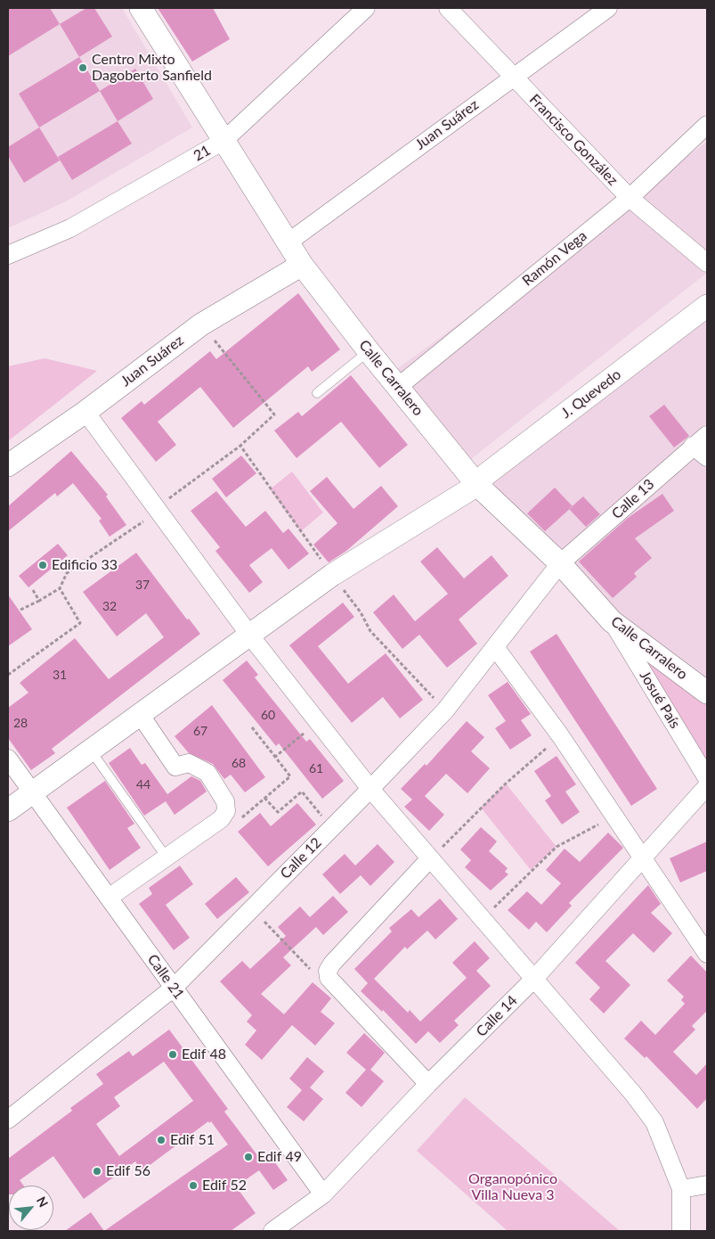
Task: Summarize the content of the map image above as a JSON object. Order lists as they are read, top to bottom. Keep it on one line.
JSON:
{"streets":{"street":["Juan Suárez","Francisco González","21","Ramón Vega","Calle Carralero","J. Quevedo","Calle 13","Josué País","Calle 12","Calle 21","Calle 14"]},"crossings":[["Juan Suárez","Francisco González"],["Juan Suárez","Calle Carralero"],["Francisco González","Ramón Vega"],["21","Calle Carralero"],["Ramón Vega","Calle Carralero"],["Calle Carralero","J. Quevedo"],["Calle Carralero","Calle 13"],["Calle Carralero","Josué País"],["Calle Carralero","Calle 12"],["J. Quevedo","Calle 21"],["Calle 13","Calle 12"],["Calle 12","Calle 21"],["Calle 21","Calle 14"]],"parks":["Organopónico Villa Nueva 3"],"places":["Centro Mixto Dagoberto Sanfield","Edificio 33","Edif 48","Edif 51","Edif 49","Edif 56","Edif 52"],"house_numbers":["37","32","31","60","28","67","68","61","44"],"north":"top right"}
